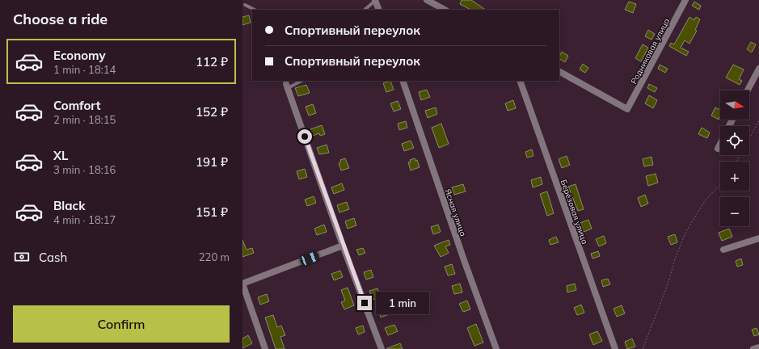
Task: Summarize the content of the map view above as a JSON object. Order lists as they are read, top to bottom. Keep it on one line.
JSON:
{"streets":{"street":["Родниковая улица","Берёзовая улица","Ясная улица"]},"north":"right","page":{"heading":"Choose a ride","banner":["Спортивный переулок","Спортивный переулок"],"list":[{"name":"Economy","note":"1 min · 18:14","value":"112 ₽"},{"name":"Comfort","note":"2 min · 18:15","value":"152 ₽"},{"name":"XL","note":"3 min · 18:16","value":"191 ₽"},{"name":"Black","note":"4 min · 18:17","value":"151 ₽"}],"map_buttons":["+","−"],"pay":["Cash","220 m"],"bubble":"1 min","buttons":"Confirm"}}
